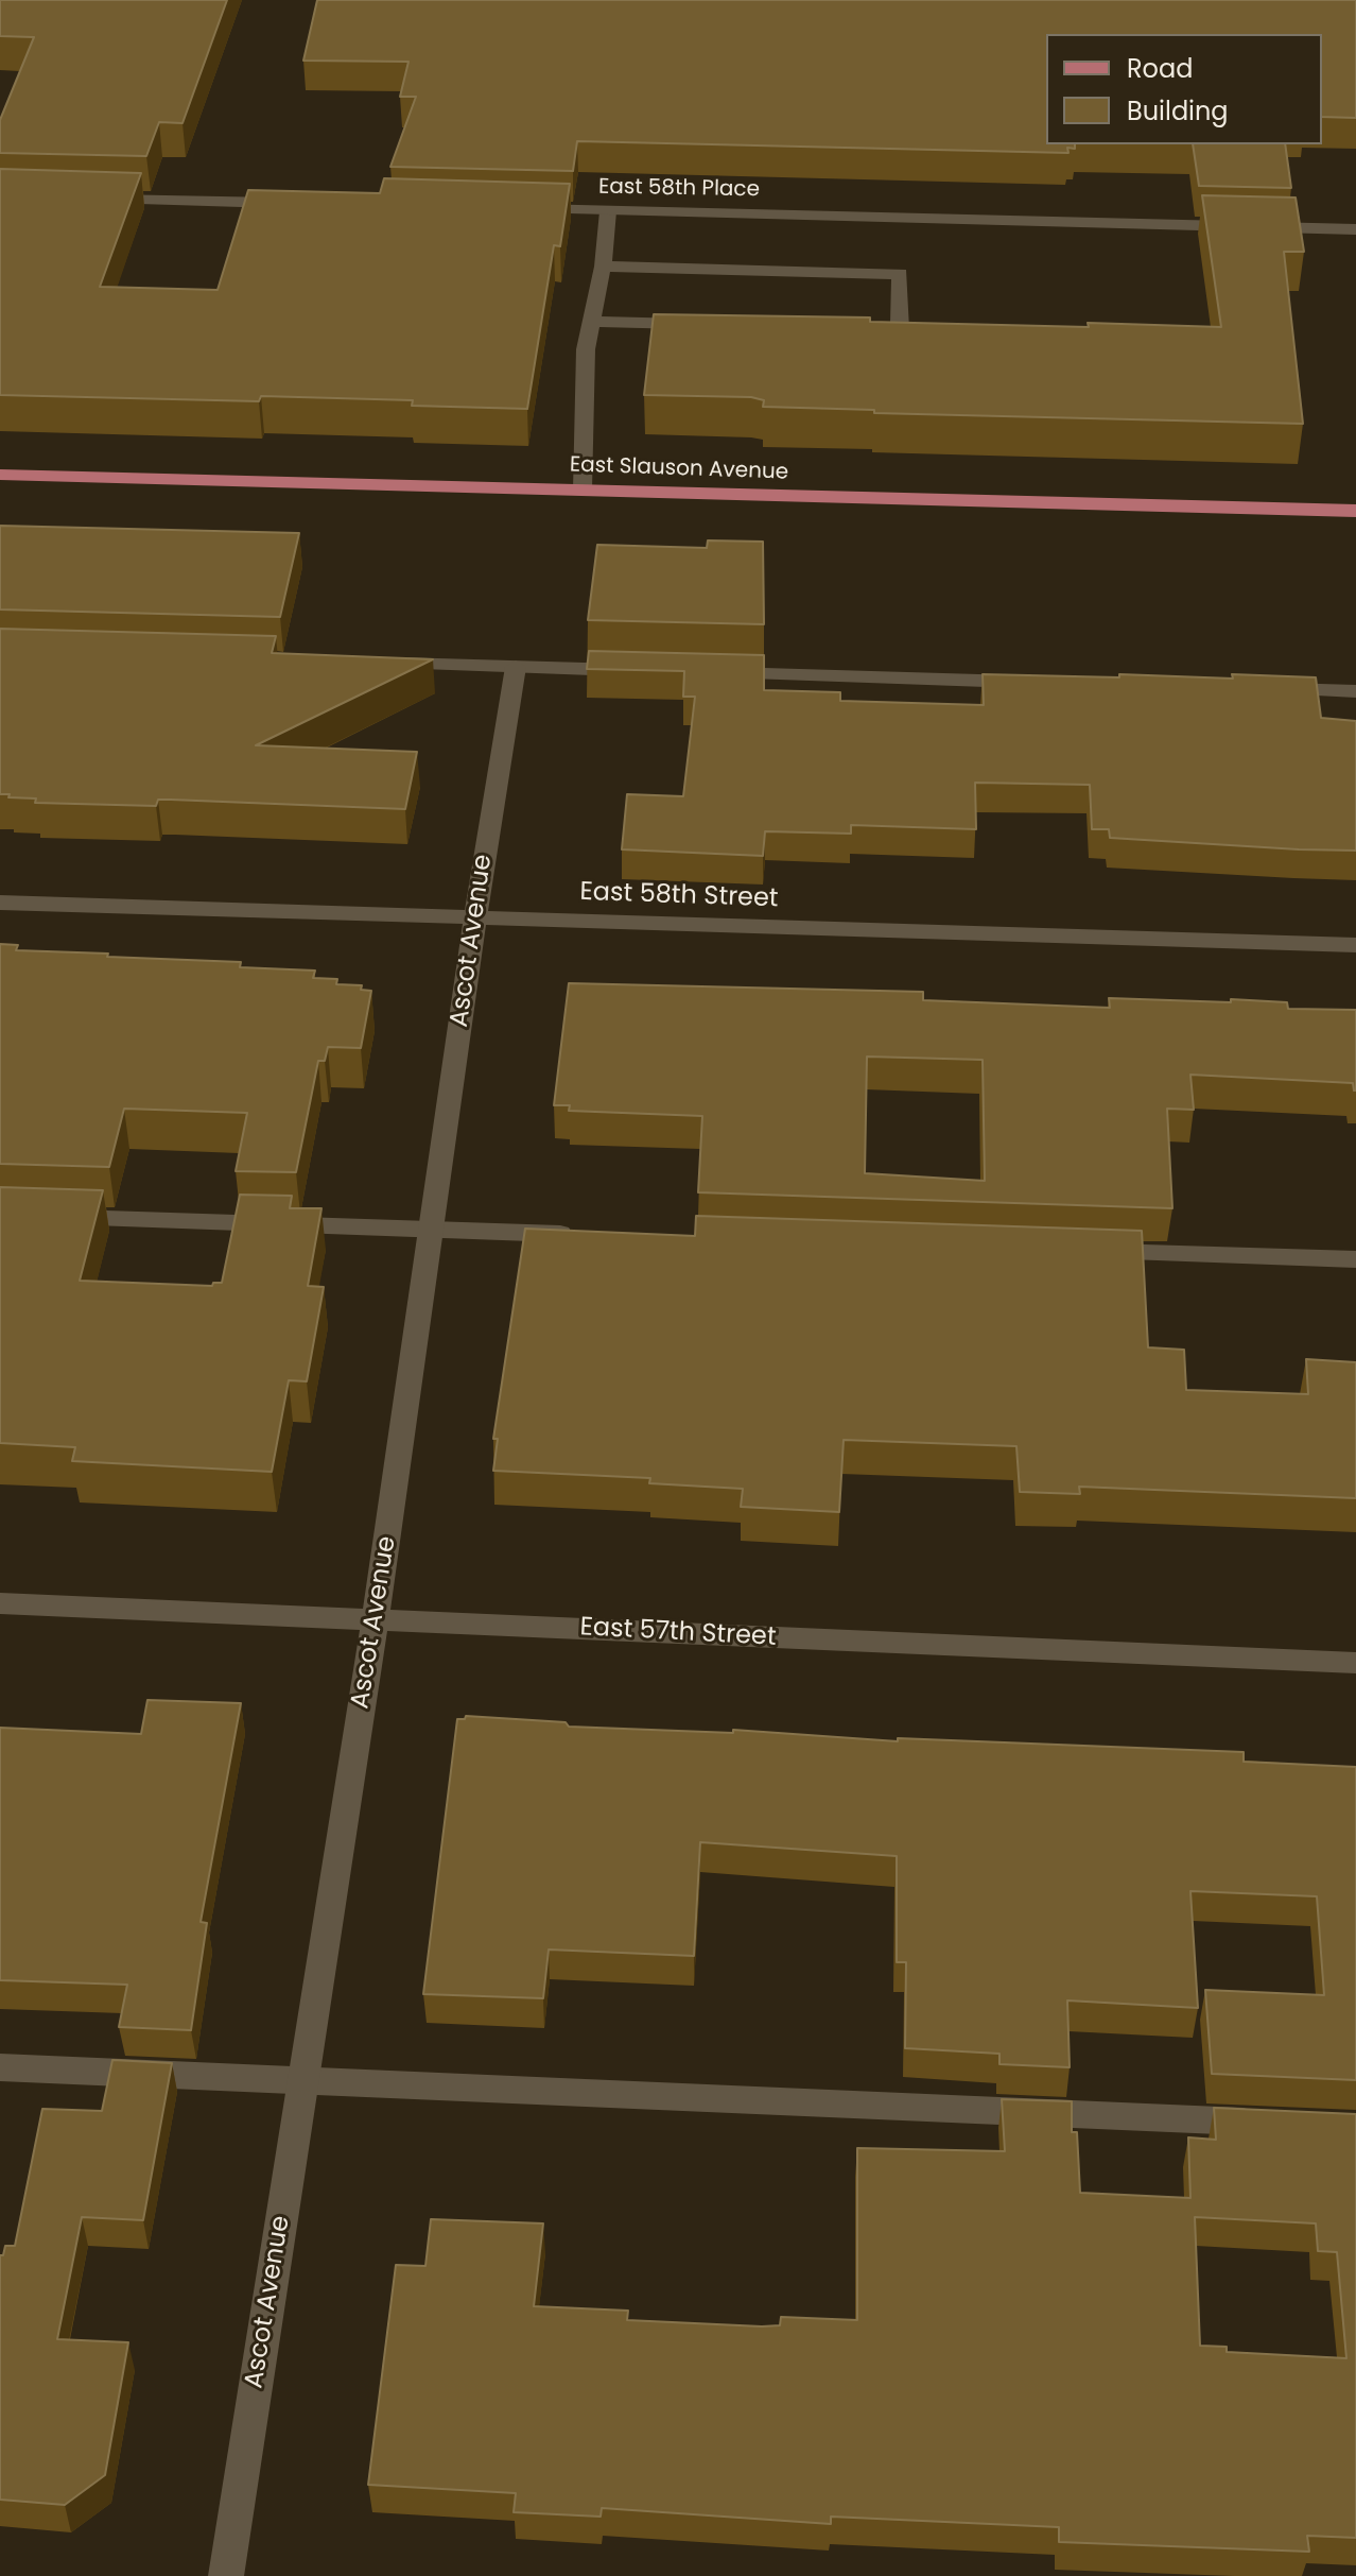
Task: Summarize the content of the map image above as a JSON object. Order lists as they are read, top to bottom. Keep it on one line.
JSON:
{"streets":{"main road":["East Slauson Avenue"],"street":["East 58th Place","East 58th Street","Ascot Avenue","East 57th Street"]},"crossings":[["East 58th Street","Ascot Avenue"],["Ascot Avenue","East 57th Street"]],"legend":["Road","Building"]}
